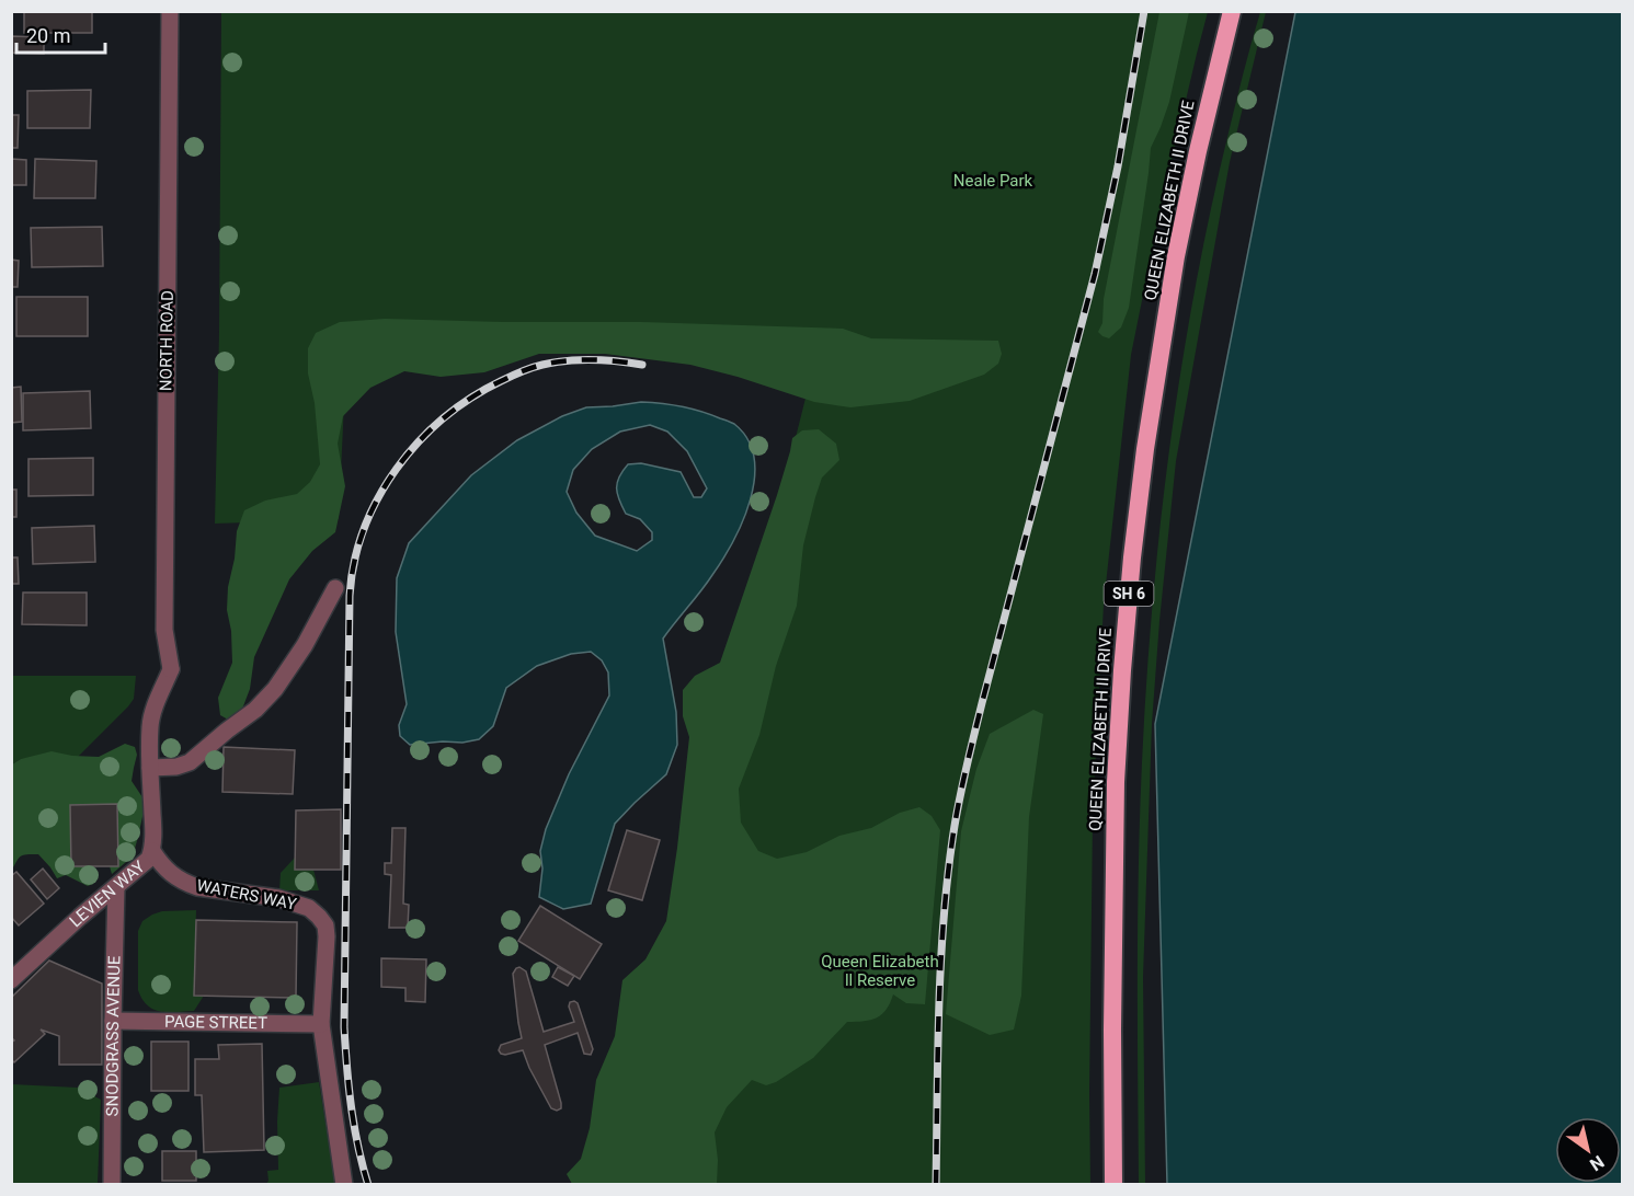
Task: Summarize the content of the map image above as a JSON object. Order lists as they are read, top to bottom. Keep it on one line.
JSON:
{"streets":{"highway":["QUEEN ELIZABETH II DRIVE","SH 6"],"street":["NORTH ROAD","LEVIEN WAY","WATERS WAY","PAGE STREET","SNODGRASS AVENUE"]},"crossings":[["NORTH ROAD","LEVIEN WAY"],["LEVIEN WAY","WATERS WAY"],["LEVIEN WAY","SNODGRASS AVENUE"],["WATERS WAY","PAGE STREET"],["PAGE STREET","SNODGRASS AVENUE"]],"parks":["Neale Park","Queen Elizabeth ll Reserve"],"scale_bar":"20 m","north":"bottom right"}
